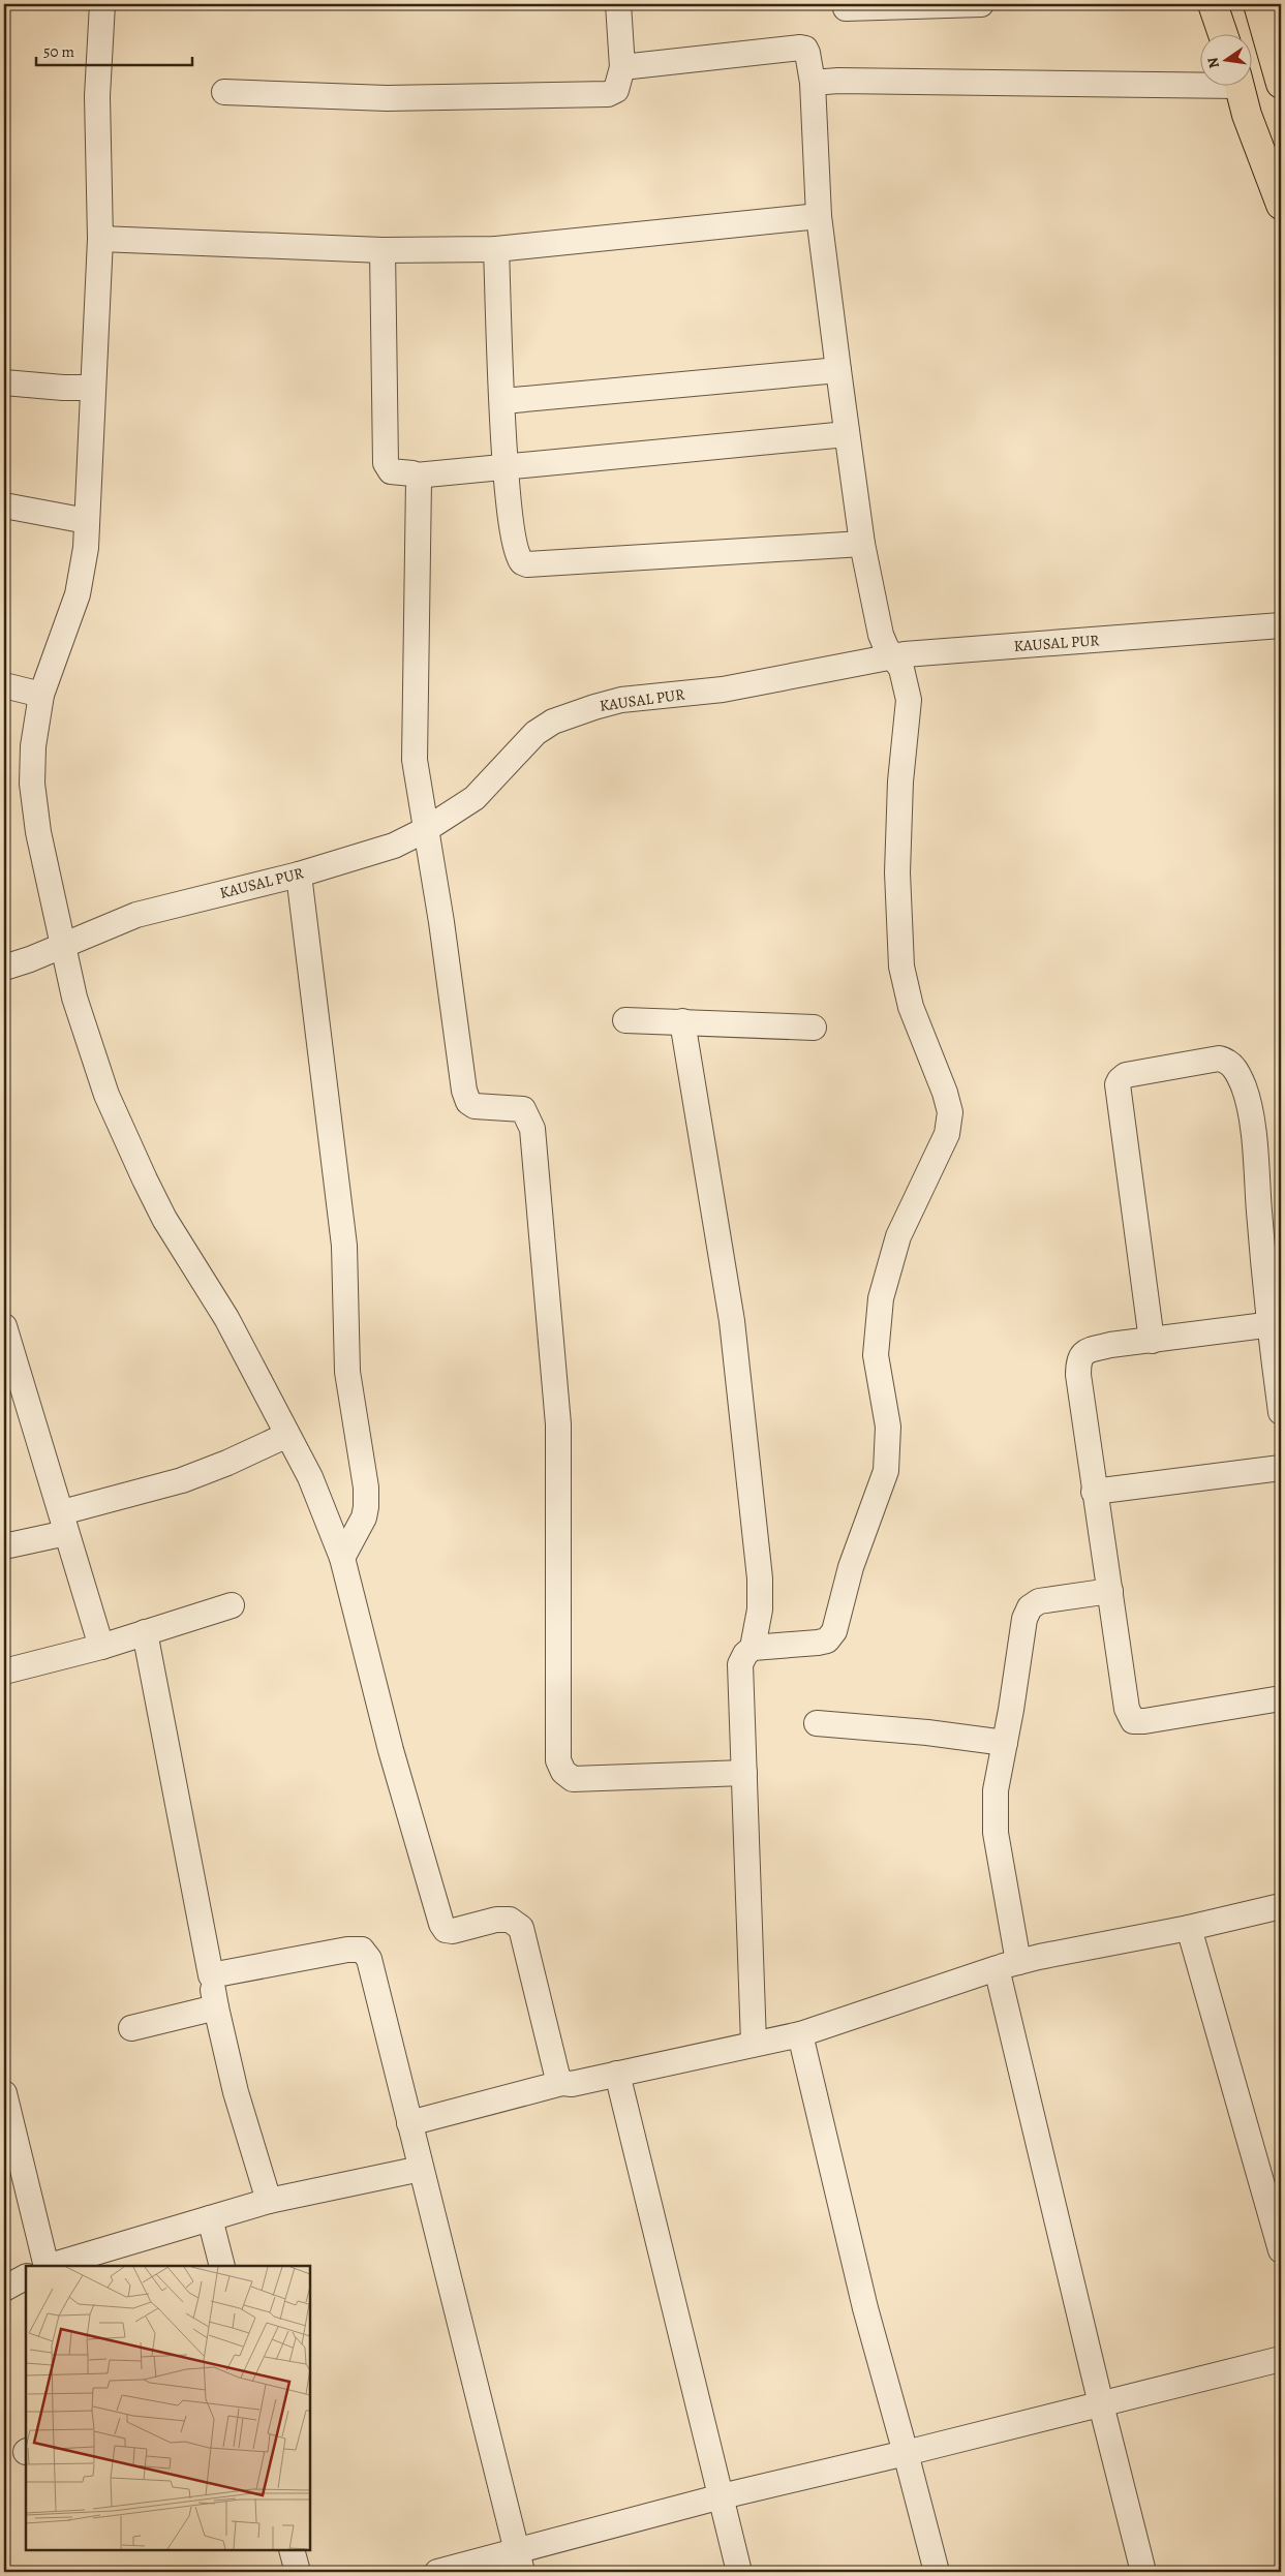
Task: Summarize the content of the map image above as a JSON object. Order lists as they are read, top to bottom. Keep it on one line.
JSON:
{"streets":{"street":["KAUSAL PUR"]},"scale_bar":"50 m","north":"left"}
